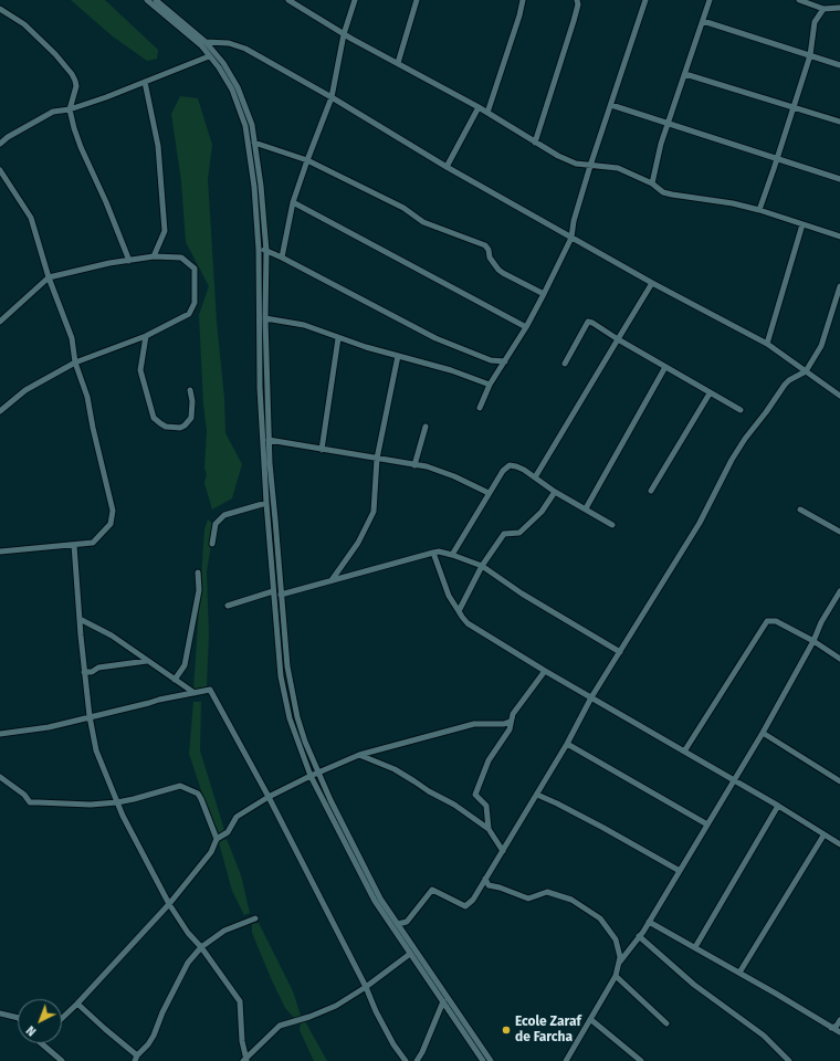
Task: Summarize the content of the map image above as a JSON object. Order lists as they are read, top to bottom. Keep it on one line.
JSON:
{"places":["Ecole Zaraf de Farcha"],"north":"bottom left"}
